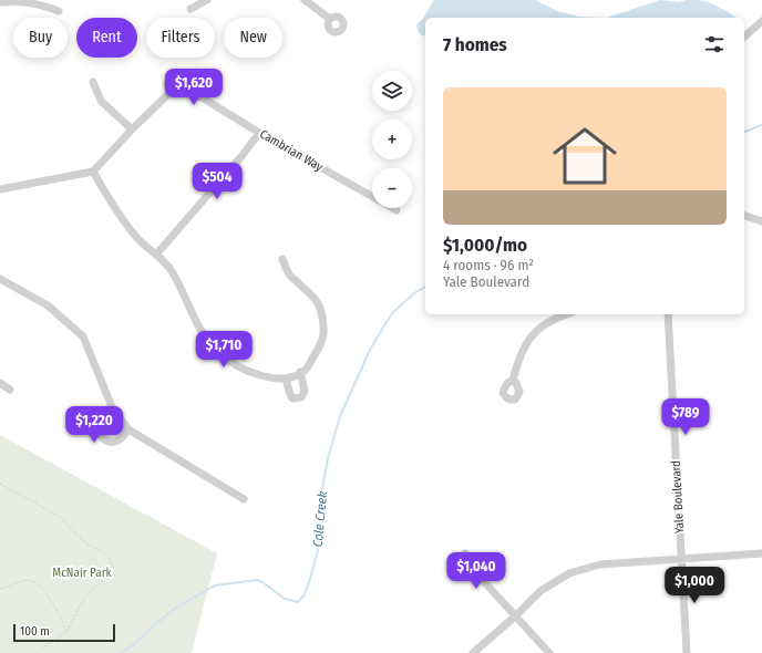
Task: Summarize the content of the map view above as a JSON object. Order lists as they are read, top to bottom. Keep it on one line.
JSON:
{"streets":{"street":["Cambrian Way","Yale Boulevard"]},"water":["Cole Creek"],"parks":["McNair Park"],"scale_bar":"100 m","page":{"chip":["Buy","Rent","Filters","New"],"heading":"7 homes","price":["$1,620","$504","$1,710","$789","$1,220","$1,040","$1,000"],"map_buttons":["+","−"],"list":[{"name":"$1,000/mo","note":"4 rooms · 96 m² · Yale Boulevard"}],"scale":"100 m"}}
